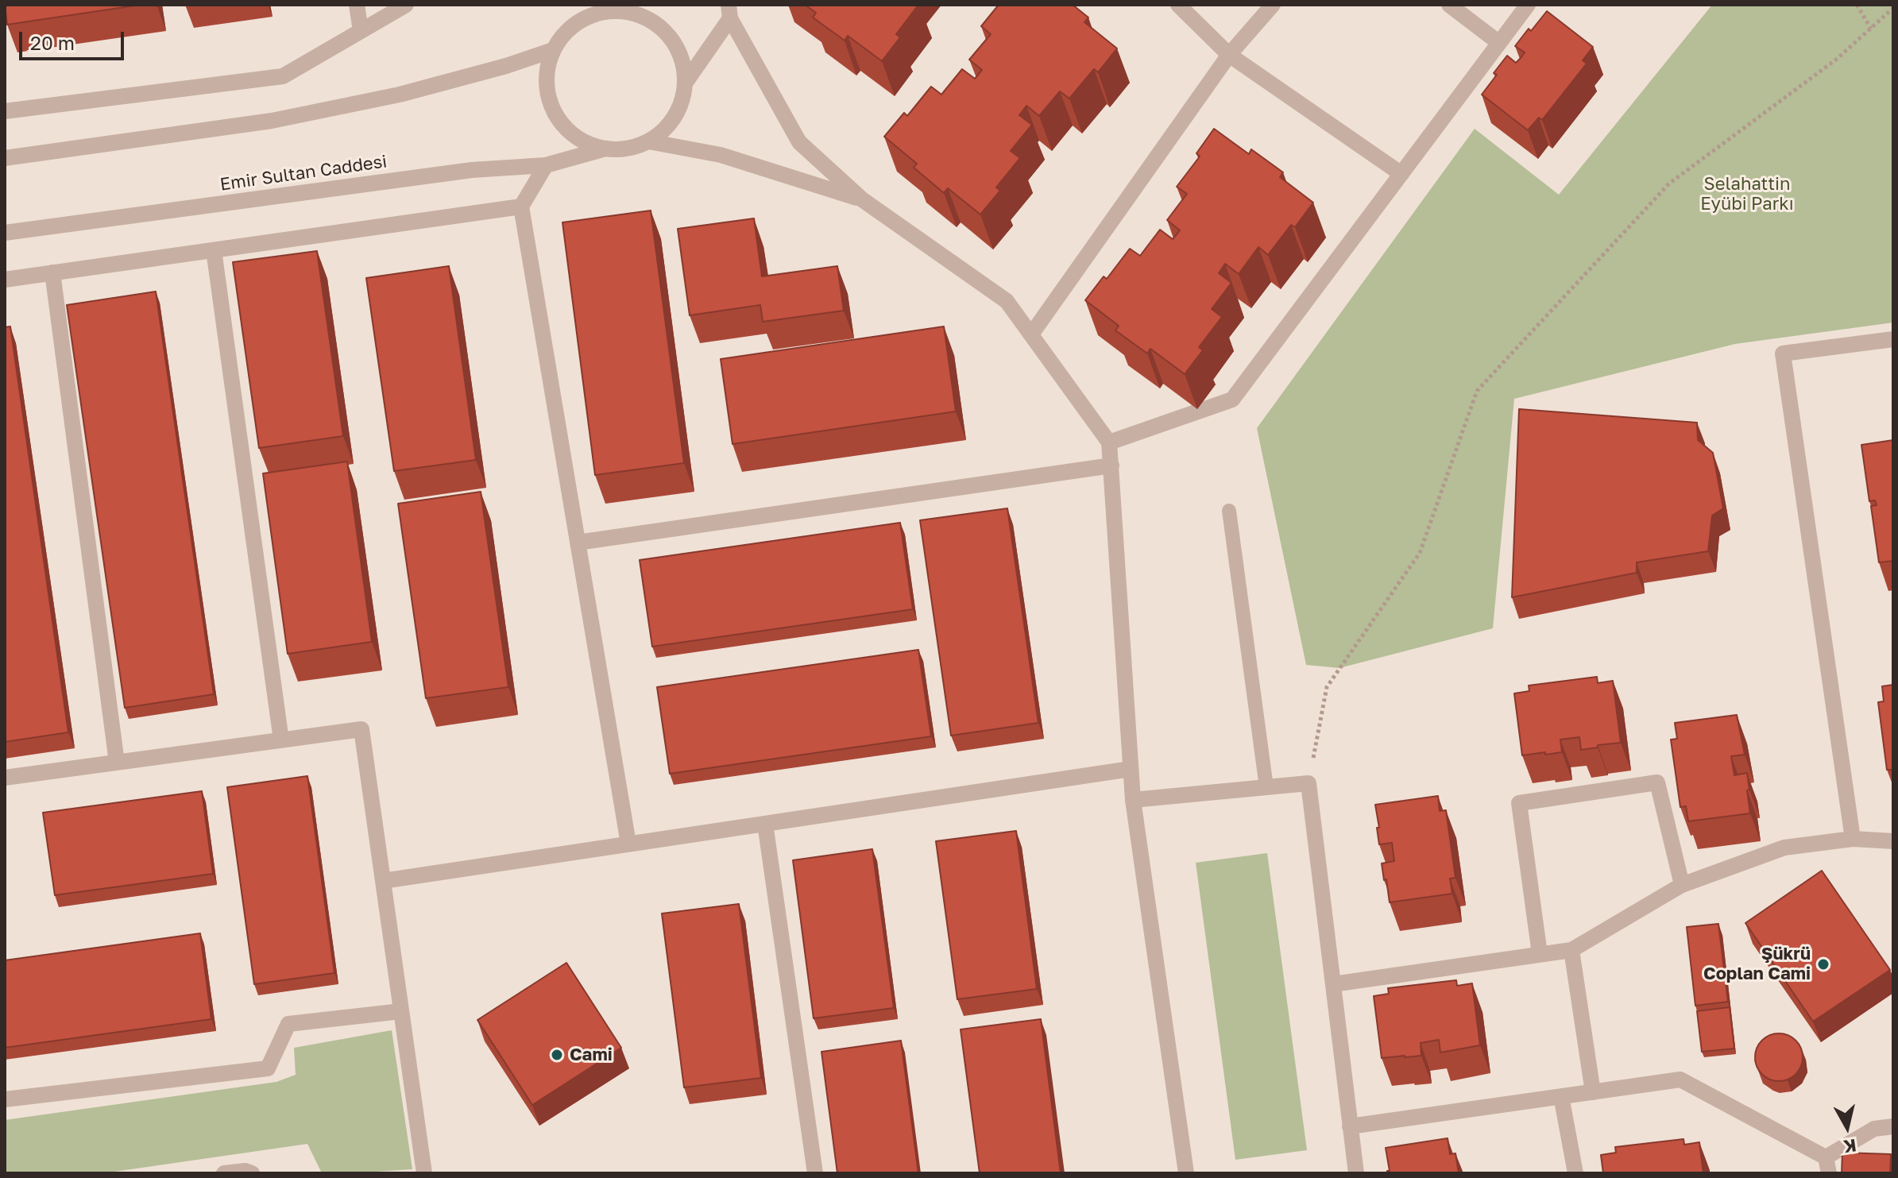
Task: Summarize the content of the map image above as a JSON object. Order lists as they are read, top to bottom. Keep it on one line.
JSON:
{"streets":{"street":["Emir Sultan Caddesi"]},"parks":["Selahattin Eyübi Parkı"],"places":["Şükrü Coplan Cami","Cami"],"scale_bar":"20 m","north":"bottom"}
